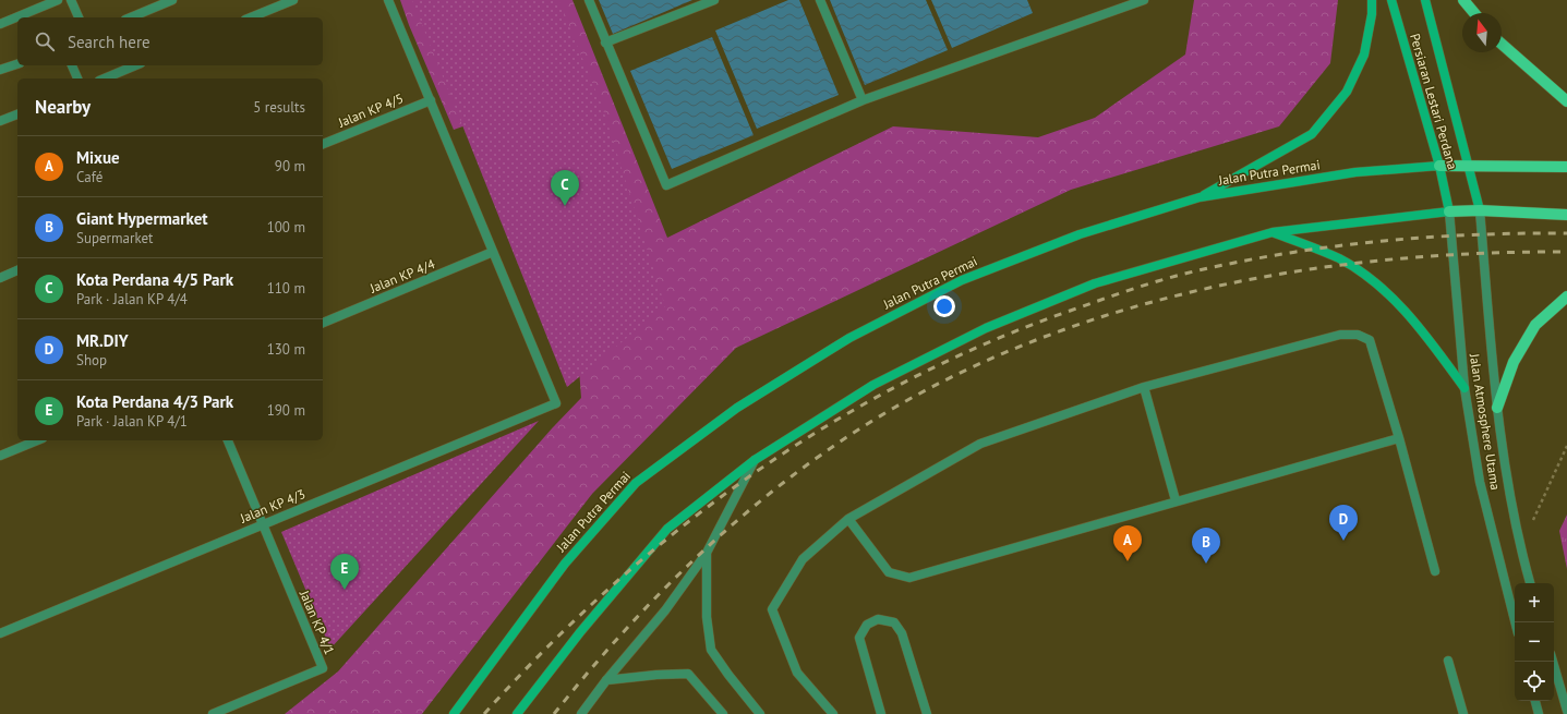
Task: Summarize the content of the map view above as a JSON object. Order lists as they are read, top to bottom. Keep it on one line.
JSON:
{"streets":{"main road":["Persiaran Lestari Perdana","Jalan Putra Permai"],"street":["Jalan KP 4/5","Jalan KP 4/4","Jalan Atmosphere Utama","Jalan KP 4/3","Jalan KP 4/1"]},"crossings":[["Persiaran Lestari Perdana","Jalan Putra Permai"],["Persiaran Lestari Perdana","Jalan Atmosphere Utama"],["Jalan KP 4/4","Jalan KP 4/3"],["Jalan KP 4/3","Jalan KP 4/1"]],"north":"top","page":{"search":"Search here","heading":["Nearby","5 results"],"list":[{"mark":"A","name":"Mixue","note":"Café","value":"90 m"},{"mark":"B","name":"Giant Hypermarket","note":"Supermarket","value":"100 m"},{"mark":"C","name":"Kota Perdana 4/5 Park","note":"Park · Jalan KP 4/4","value":"110 m"},{"mark":"D","name":"MR.DIY","note":"Shop","value":"130 m"},{"mark":"E","name":"Kota Perdana 4/3 Park","note":"Park · Jalan KP 4/1","value":"190 m"}],"pins":["C","D","A","B","E"],"map_buttons":["+","−"]}}
